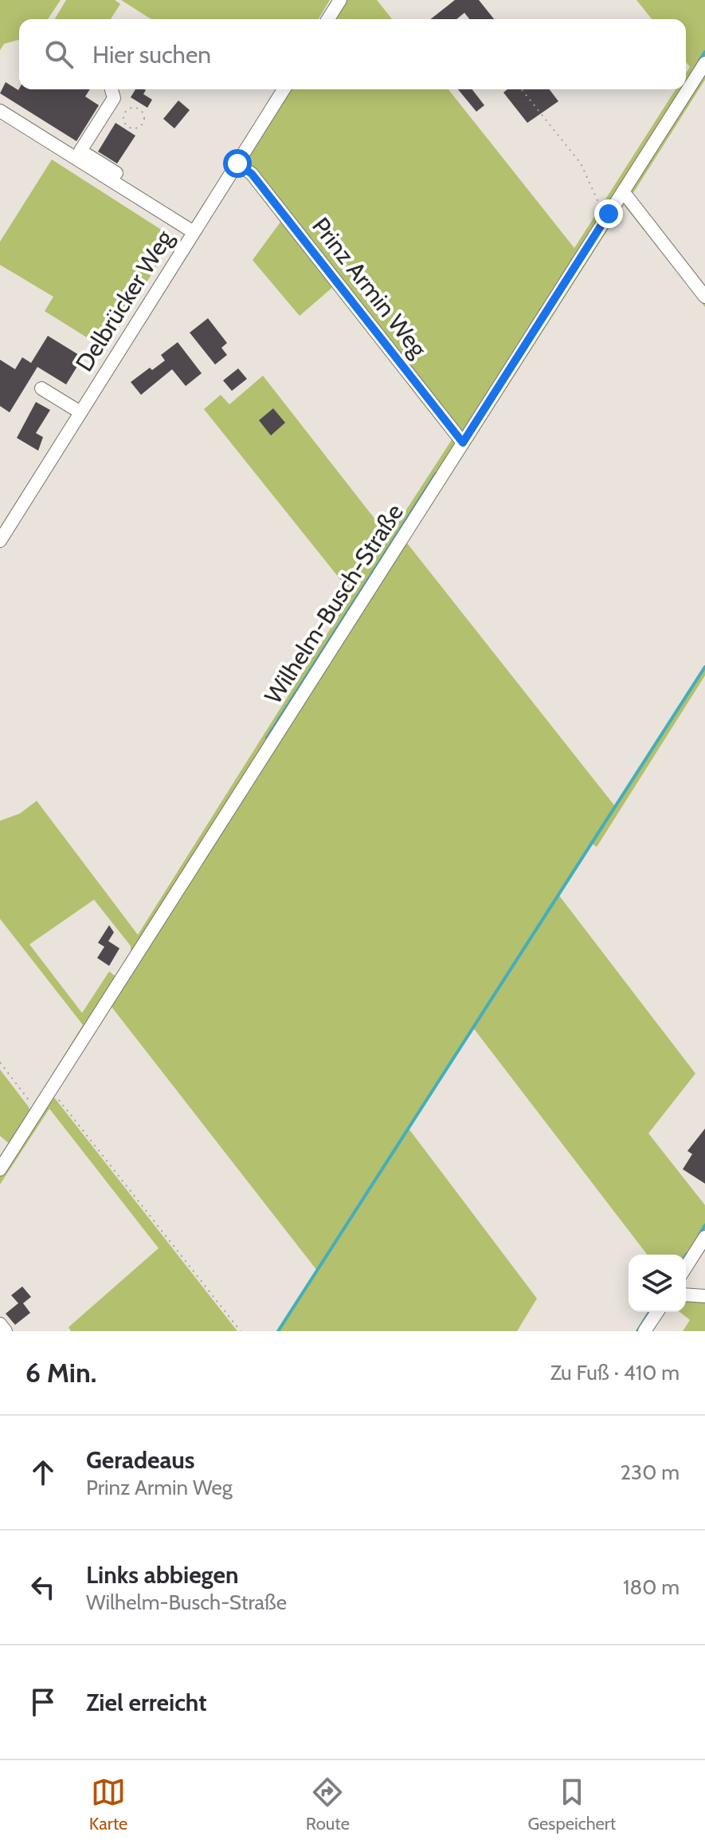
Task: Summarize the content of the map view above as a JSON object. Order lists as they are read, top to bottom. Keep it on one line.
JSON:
{"streets":{"street":["Prinz Armin Weg","Delbrücker Weg","Wilhelm-Busch-Straße"]},"crossings":[["Prinz Armin Weg","Delbrücker Weg"],["Prinz Armin Weg","Wilhelm-Busch-Straße"]],"page":{"search":"Hier suchen","heading":["6 Min.","Zu Fuß · 410 m"],"list":[["Geradeaus","Prinz Armin Weg","230 m"],["Links abbiegen","Wilhelm-Busch-Straße","180 m"],"Ziel erreicht"],"nav":["Karte","Route","Gespeichert"]}}
